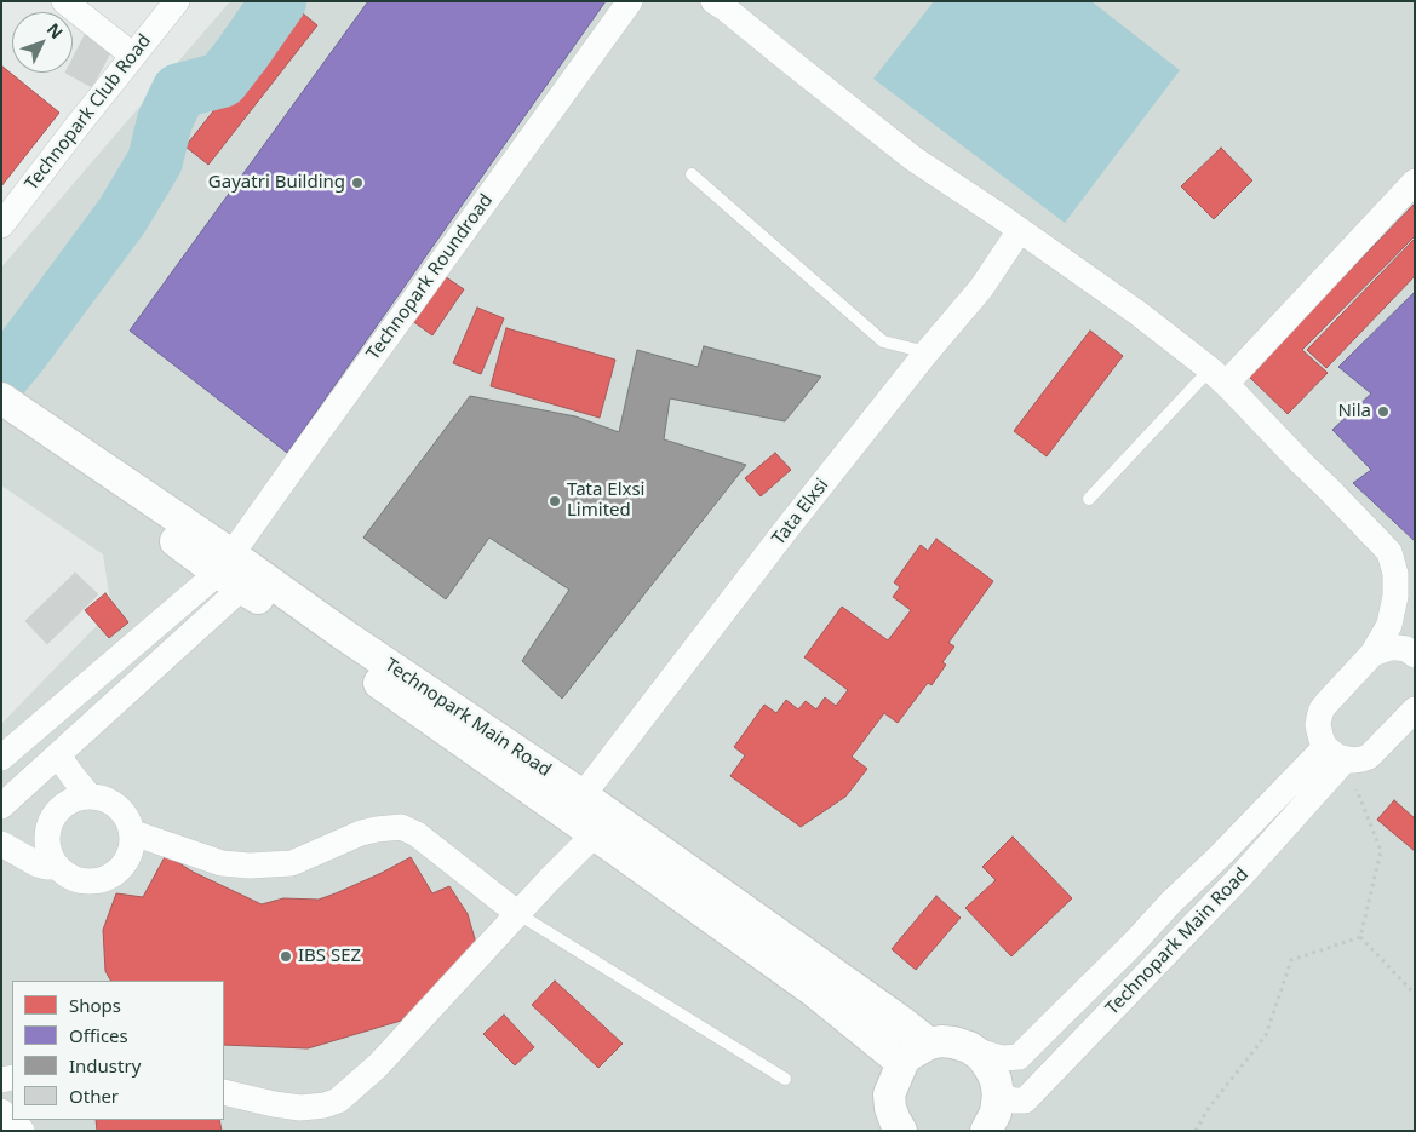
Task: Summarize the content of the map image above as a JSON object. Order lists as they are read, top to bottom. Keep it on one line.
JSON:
{"streets":{"street":["Technopark Club Road","Technopark Roundroad","Tata Elxsi","Technopark Main Road"]},"crossings":[["Technopark Roundroad","Technopark Main Road"],["Tata Elxsi","Technopark Main Road"]],"places":["Gayatri Building","Nila","Tata Elxsi Limited","IBS SEZ"],"legend":["Shops","Offices","Industry","Other"],"north":"top right"}
